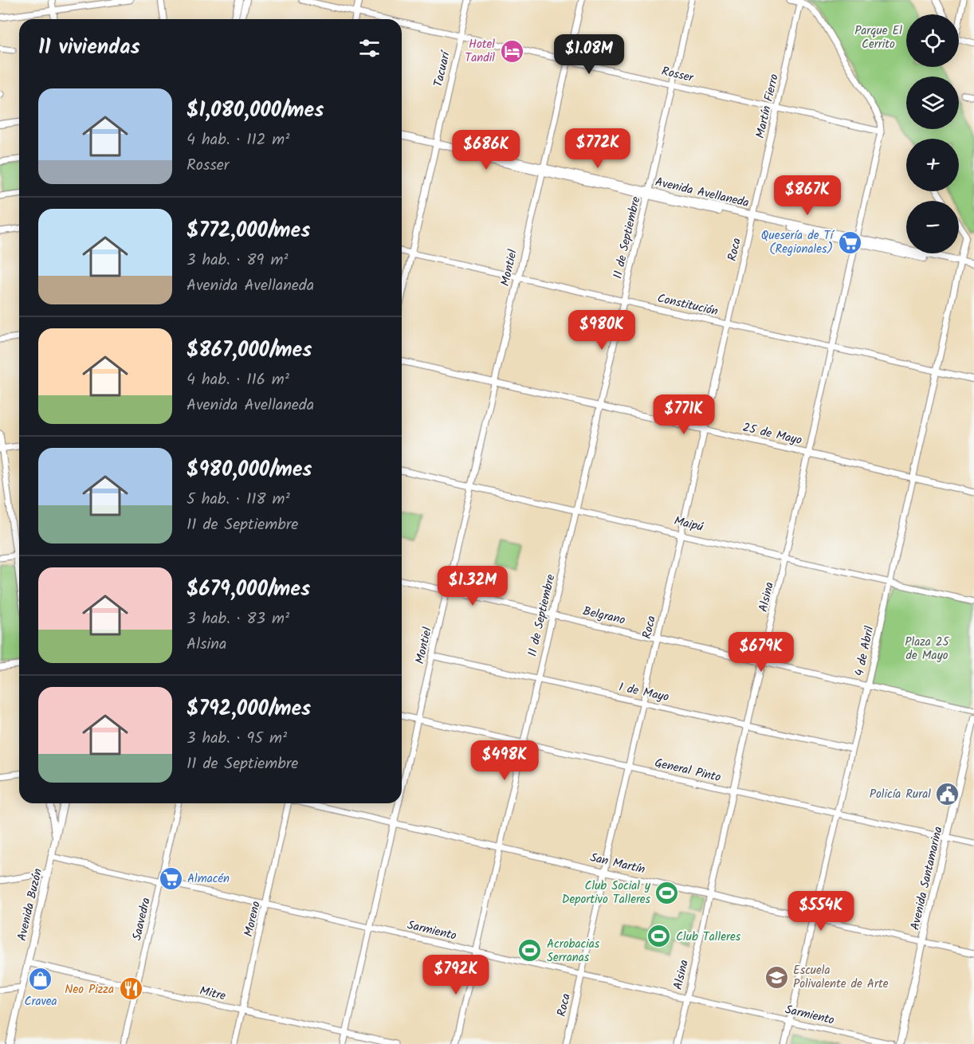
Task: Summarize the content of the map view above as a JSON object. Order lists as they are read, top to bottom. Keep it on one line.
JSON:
{"streets":{"main road":["Avenida Avellaneda","Avenida Santamarina","Avenida Buzón"],"street":["Tacuarí","Rosser","Martín Fierro","11 de Septiembre","Roca","Montiel","Constitución","25 de Mayo","Maipú","Alsina","Belgrano","4 de Abril","1 de Mayo","General Pinto","San Martín","Saavedra","Moreno","Sarmiento","Mitre"]},"crossings":[["Tacuarí","Rosser"],["Tacuarí","Avenida Avellaneda"],["Rosser","Martín Fierro"],["Rosser","11 de Septiembre"],["Rosser","Montiel"],["Rosser","Alsina"],["Martín Fierro","Avenida Avellaneda"],["Martín Fierro","Roca"],["Avenida Avellaneda","11 de Septiembre"],["Avenida Avellaneda","Roca"],["Avenida Avellaneda","Montiel"],["Avenida Avellaneda","Alsina"],["Avenida Avellaneda","4 de Abril"],["11 de Septiembre","Constitución"],["11 de Septiembre","25 de Mayo"],["11 de Septiembre","Maipú"],["11 de Septiembre","Belgrano"],["11 de Septiembre","1 de Mayo"],["11 de Septiembre","General Pinto"],["11 de Septiembre","San Martín"],["11 de Septiembre","Sarmiento"],["Roca","Constitución"],["Roca","25 de Mayo"],["Roca","Maipú"],["Roca","Belgrano"],["Roca","1 de Mayo"],["Roca","General Pinto"],["Roca","San Martín"],["Roca","Sarmiento"],["Montiel","Constitución"],["Montiel","25 de Mayo"],["Montiel","Maipú"],["Montiel","Belgrano"],["Montiel","1 de Mayo"],["Montiel","General Pinto"],["Montiel","San Martín"],["Montiel","Sarmiento"],["Montiel","Mitre"],["Constitución","Alsina"],["Constitución","4 de Abril"],["25 de Mayo","Alsina"],["25 de Mayo","4 de Abril"],["Maipú","Alsina"],["Maipú","4 de Abril"],["Alsina","Belgrano"],["Alsina","1 de Mayo"],["Alsina","General Pinto"],["Alsina","San Martín"],["Alsina","Sarmiento"],["Belgrano","4 de Abril"],["4 de Abril","1 de Mayo"],["4 de Abril","General Pinto"],["4 de Abril","San Martín"],["4 de Abril","Sarmiento"],["General Pinto","Avenida Santamarina"],["San Martín","Avenida Santamarina"],["Avenida Buzón","Sarmiento"],["Avenida Buzón","Mitre"],["Saavedra","Sarmiento"],["Saavedra","Mitre"],["Moreno","Sarmiento"],["Moreno","Mitre"]],"parks":["Parque El Cerrito","Plaza 25 de Mayo"],"places":{"hotel":["Hotel Tandil"],"supermarket":["Quesería de Tí (Regionales)","Almacén"],"public building":["Policía Rural"],"sports":["Club Social y Deportivo Talleres","Club Talleres","Acrobacias Serranas"],"school or university":["Escuela Polivalente de Arte"],"shop":["Cravea"],"restaurant":["Neo Pizza"]},"page":{"map_buttons":["+","−"],"heading":"11 viviendas","price":["$1.08M","$772K","$686K","$867K","$980K","$771K","$1.32M","$679K","$498K","$554K","$792K"],"list":[{"name":"$1,080,000/mes","note":"4 hab. · 112 m² · Rosser"},{"name":"$772,000/mes","note":"3 hab. · 89 m² · Avenida Avellaneda"},{"name":"$867,000/mes","note":"4 hab. · 116 m² · Avenida Avellaneda"},{"name":"$980,000/mes","note":"5 hab. · 118 m² · 11 de Septiembre"},{"name":"$679,000/mes","note":"3 hab. · 83 m² · Alsina"},{"name":"$792,000/mes","note":"3 hab. · 95 m² · 11 de Septiembre"}]}}
